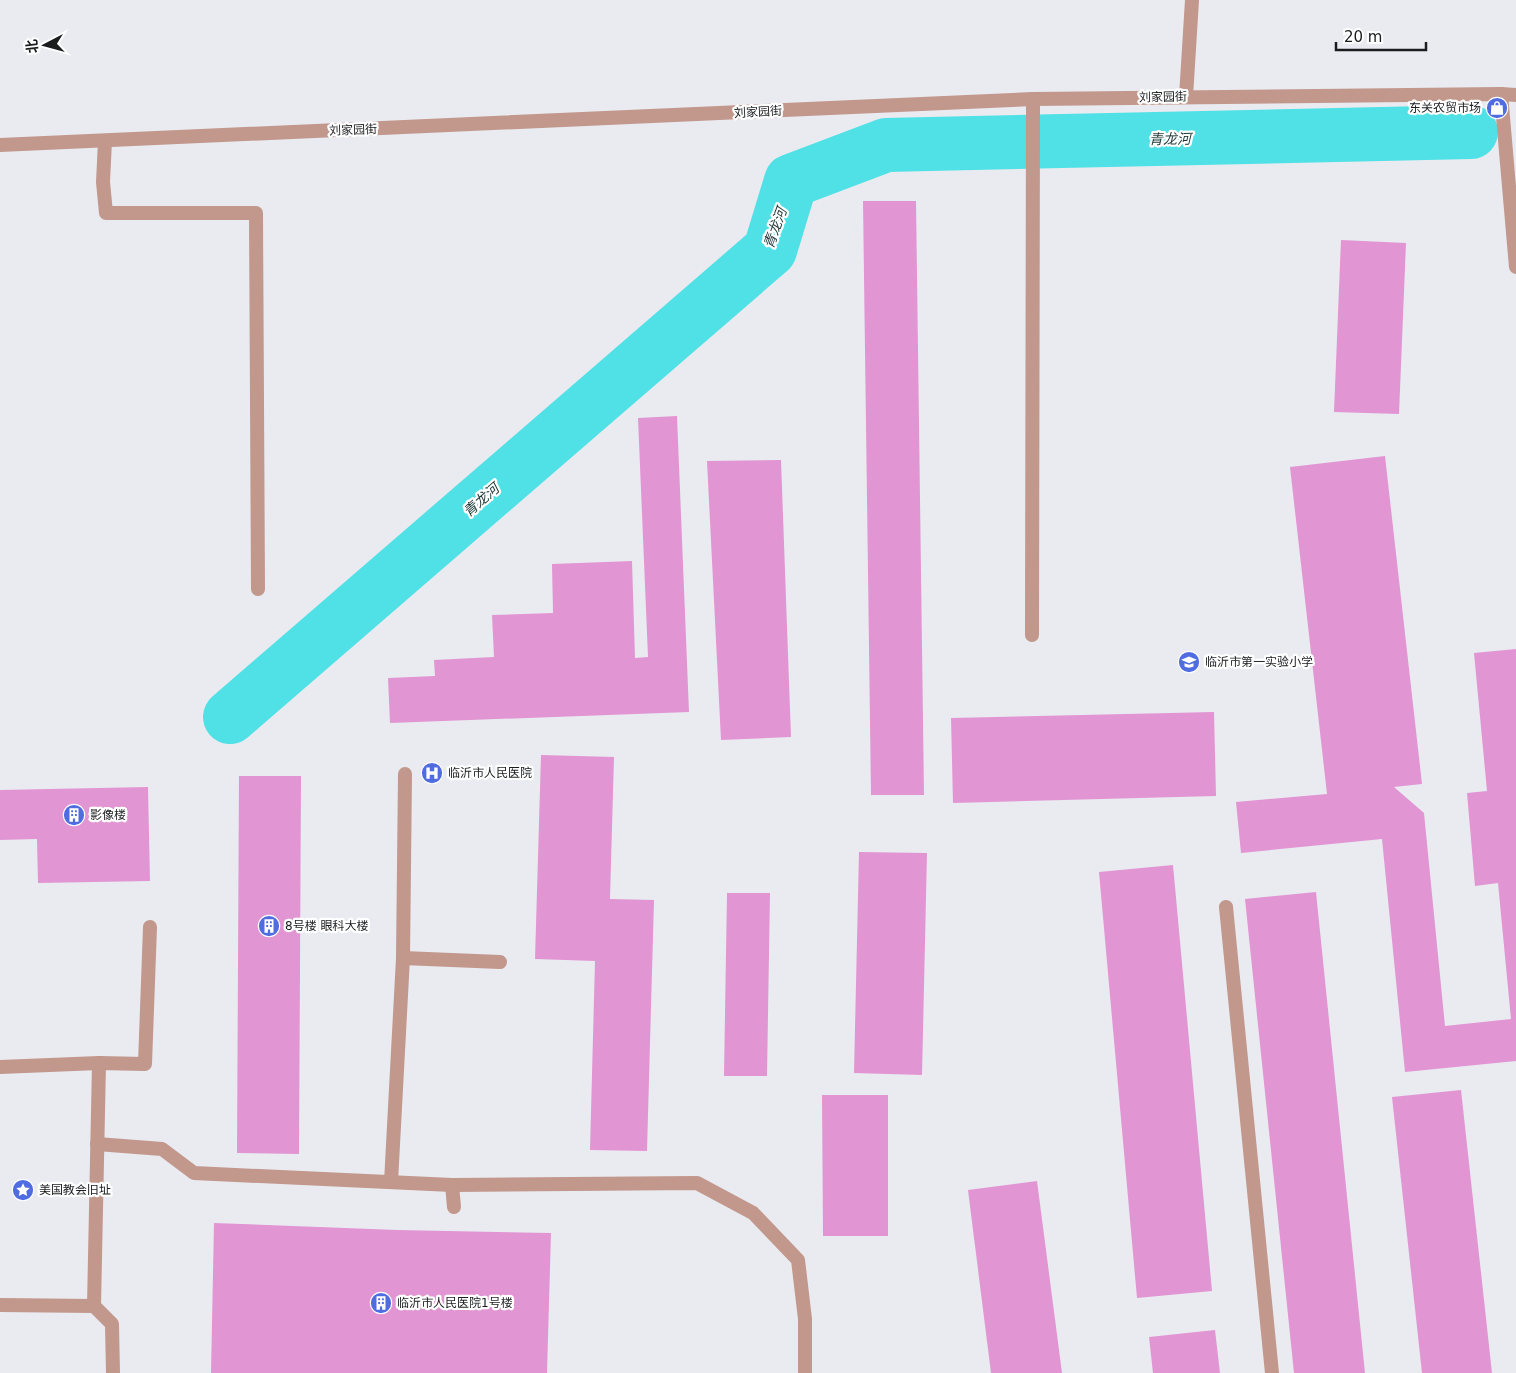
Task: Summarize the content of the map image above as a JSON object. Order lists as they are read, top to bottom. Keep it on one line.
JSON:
{"streets":{"street":["刘家园街"]},"water":["青龙河"],"places":{"shop":["东关农贸市场"],"school or university":["临沂市第一实验小学"],"hospital":["临沂市人民医院"],"building":["影像楼","8号楼 眼科大楼","临沂市人民医院1号楼"],"place":["美国教会旧址"]},"scale_bar":"20 m","north":"left"}
